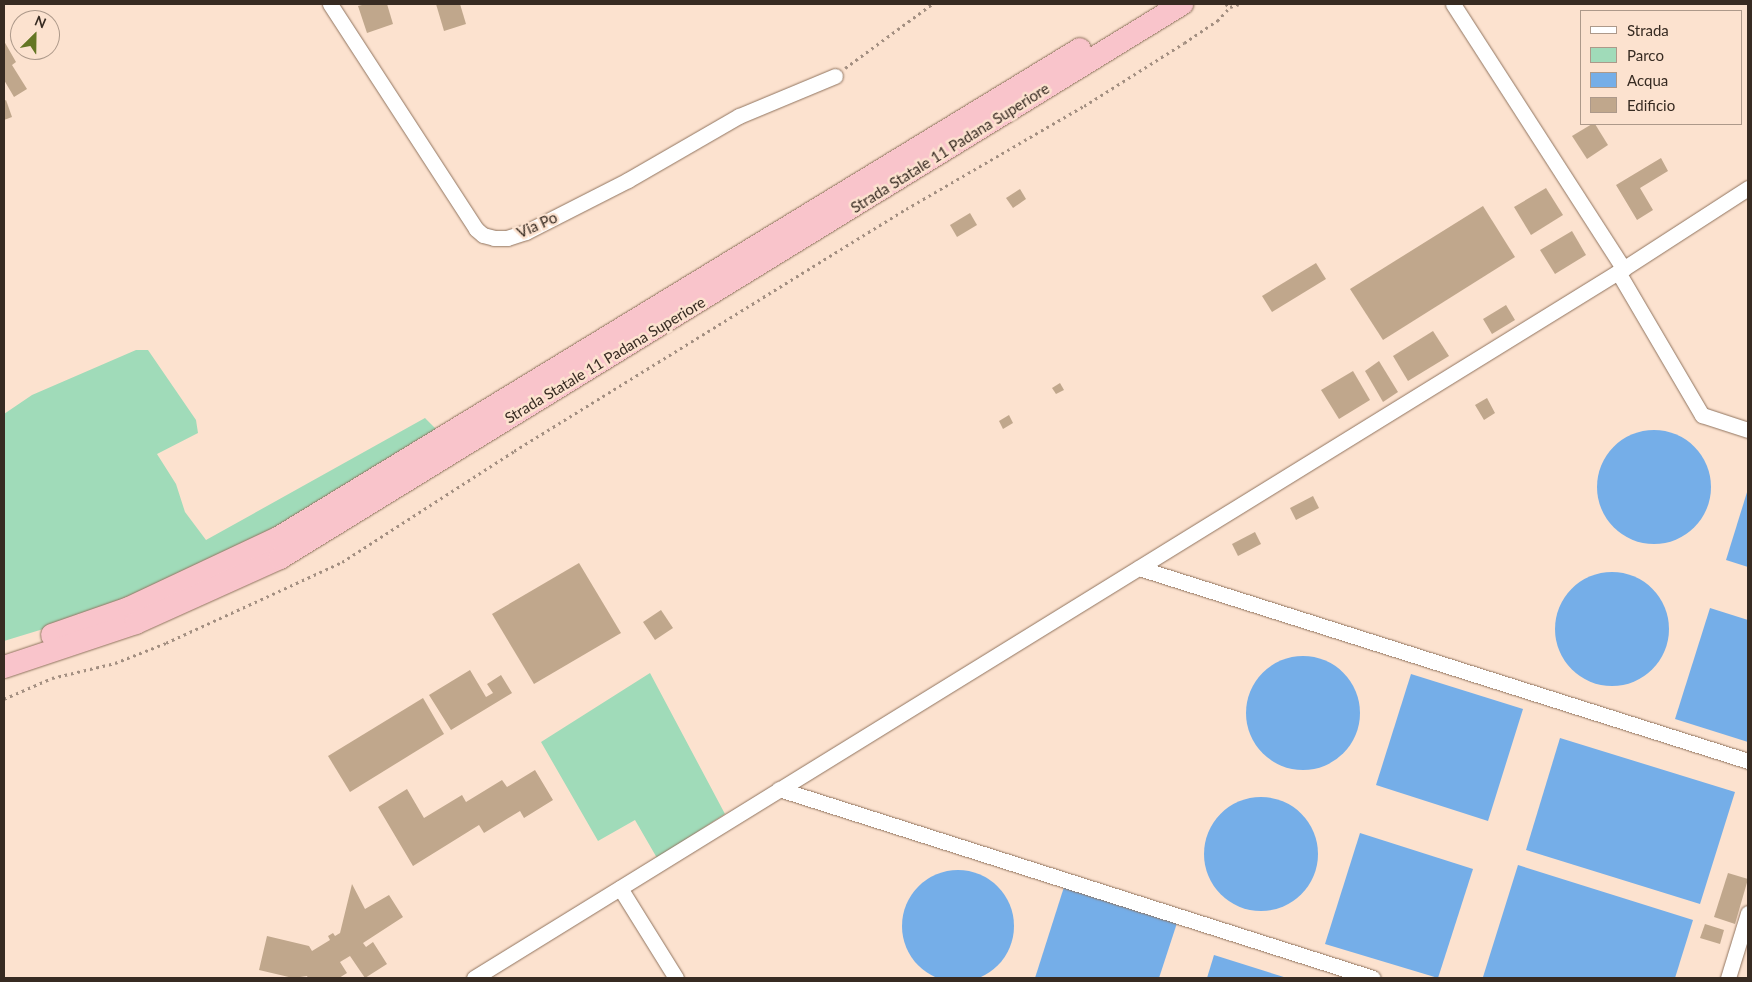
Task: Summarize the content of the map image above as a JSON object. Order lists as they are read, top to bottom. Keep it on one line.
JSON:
{"streets":{"highway":["Strada Statale 11 Padana Superiore"],"street":["Via Po"]},"legend":["Strada","Parco","Acqua","Edificio"],"north":"top right"}
